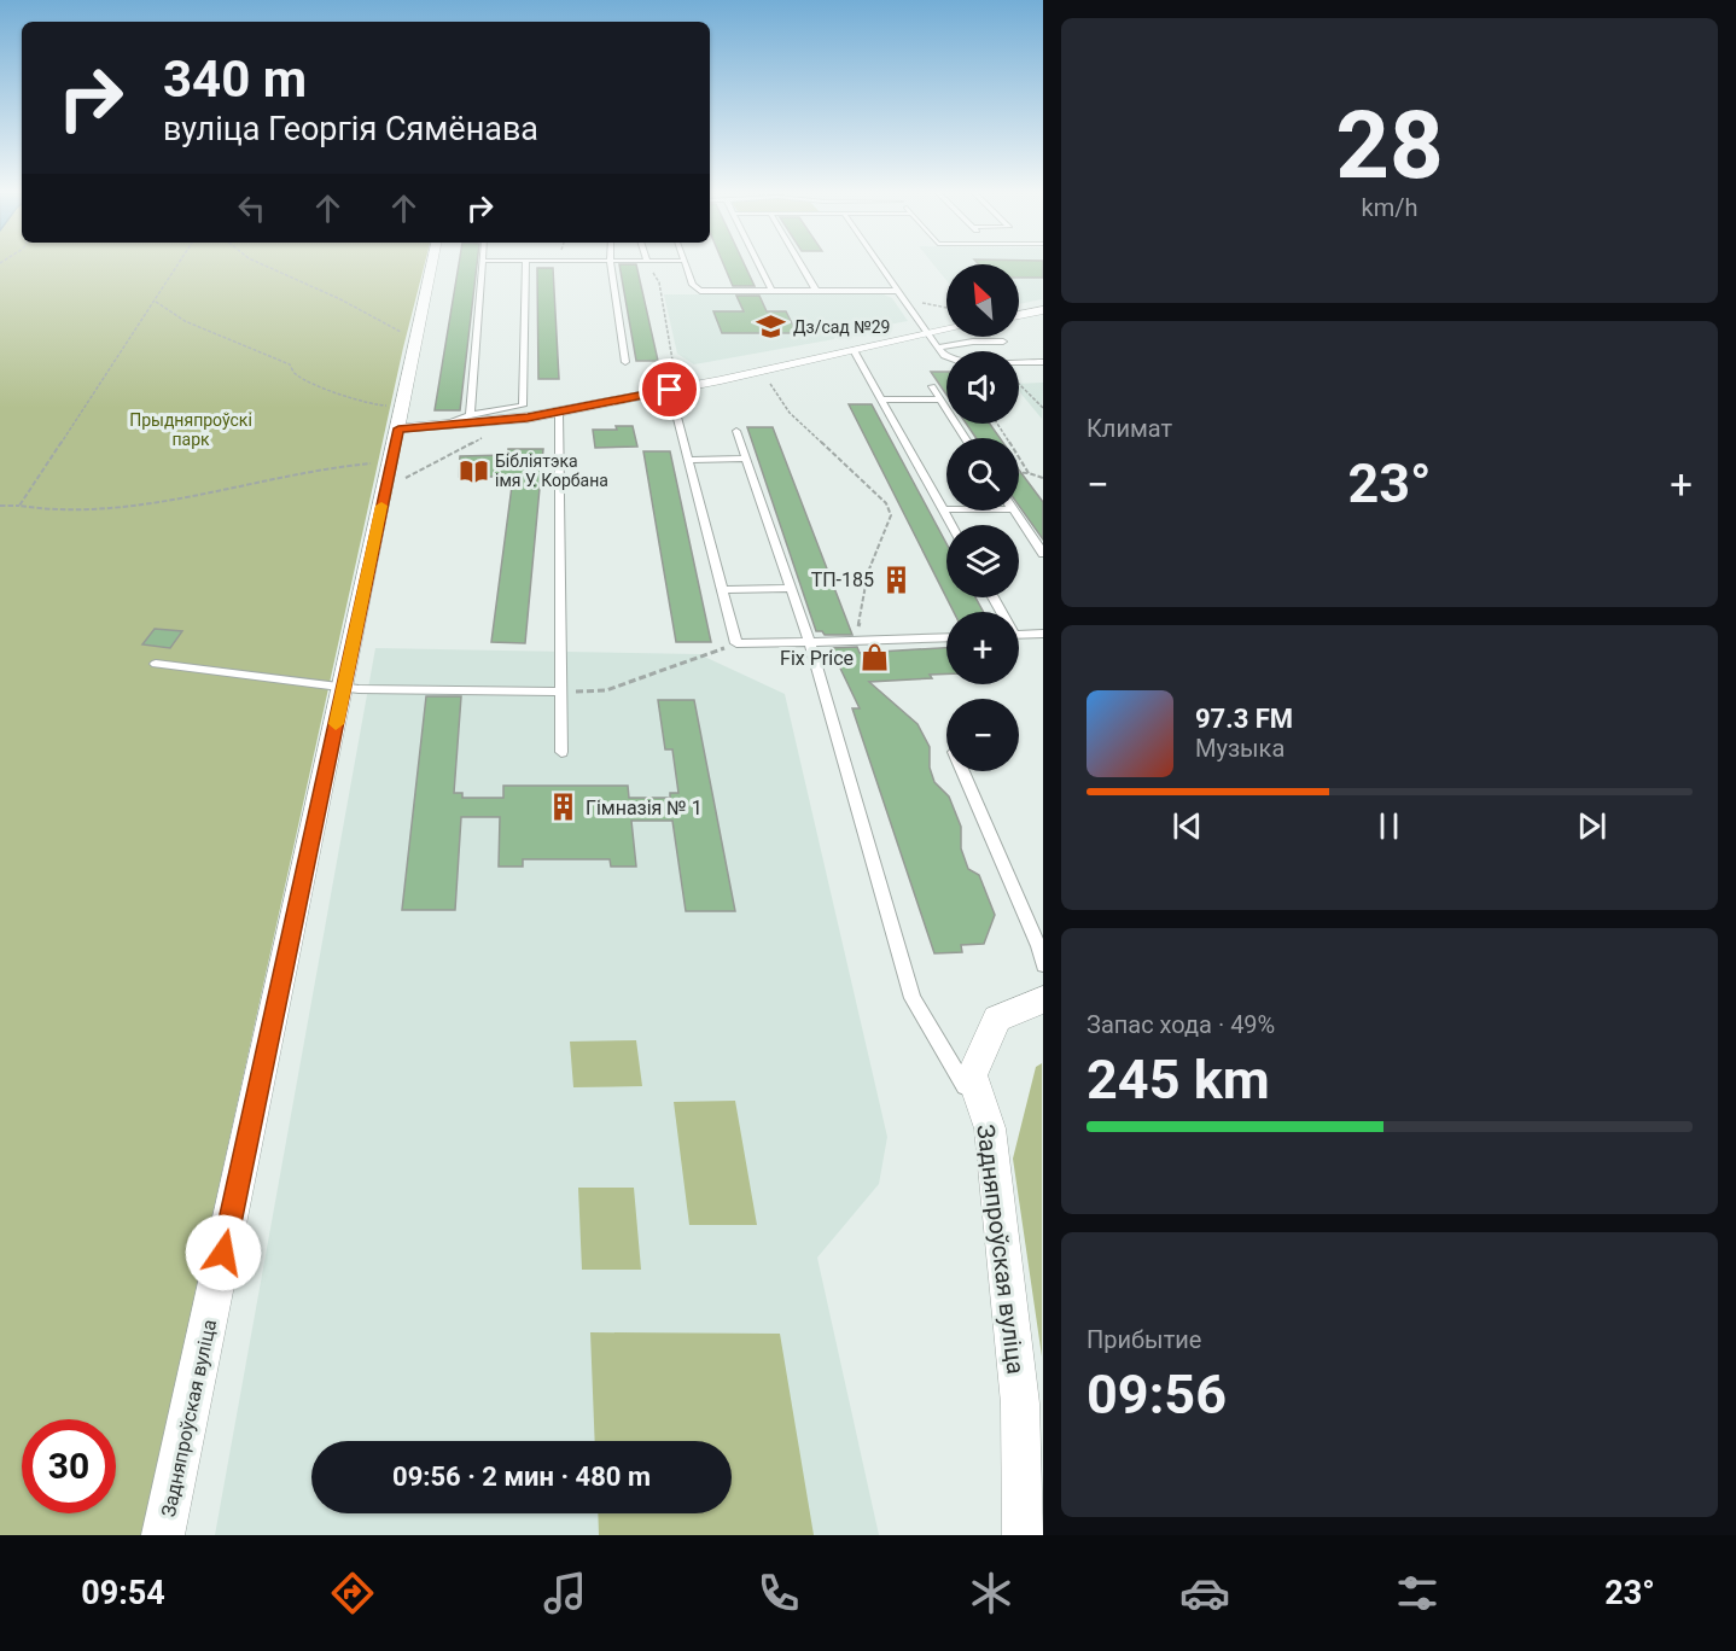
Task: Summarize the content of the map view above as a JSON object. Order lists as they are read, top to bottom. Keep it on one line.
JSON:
{"streets":{"street":["Задняпроўская вуліца"]},"parks":["Прыдняпроўскі парк"],"places":{"school or university":["Дз/сад №29"],"library":["Бібліятэка імя У. Корбана"],"building":["ТП-185","Гімназія № 1"],"shop":["Fix Price"]},"north":"top left","page":{"tile":[["28","km/h"],"Климат",["Запас хода · 49%","245 km"],["Прибытие","09:56"]],"turn":["340 m","вуліца Георгія Сямёнава"],"map_buttons":["+","−"],"heat":["−","23°","+"],"song":["97.3 FM","Музыка"],"limit":"30","trip":"09:56 · 2 мин · 480 m","tabs":["09:54","23°"]}}
